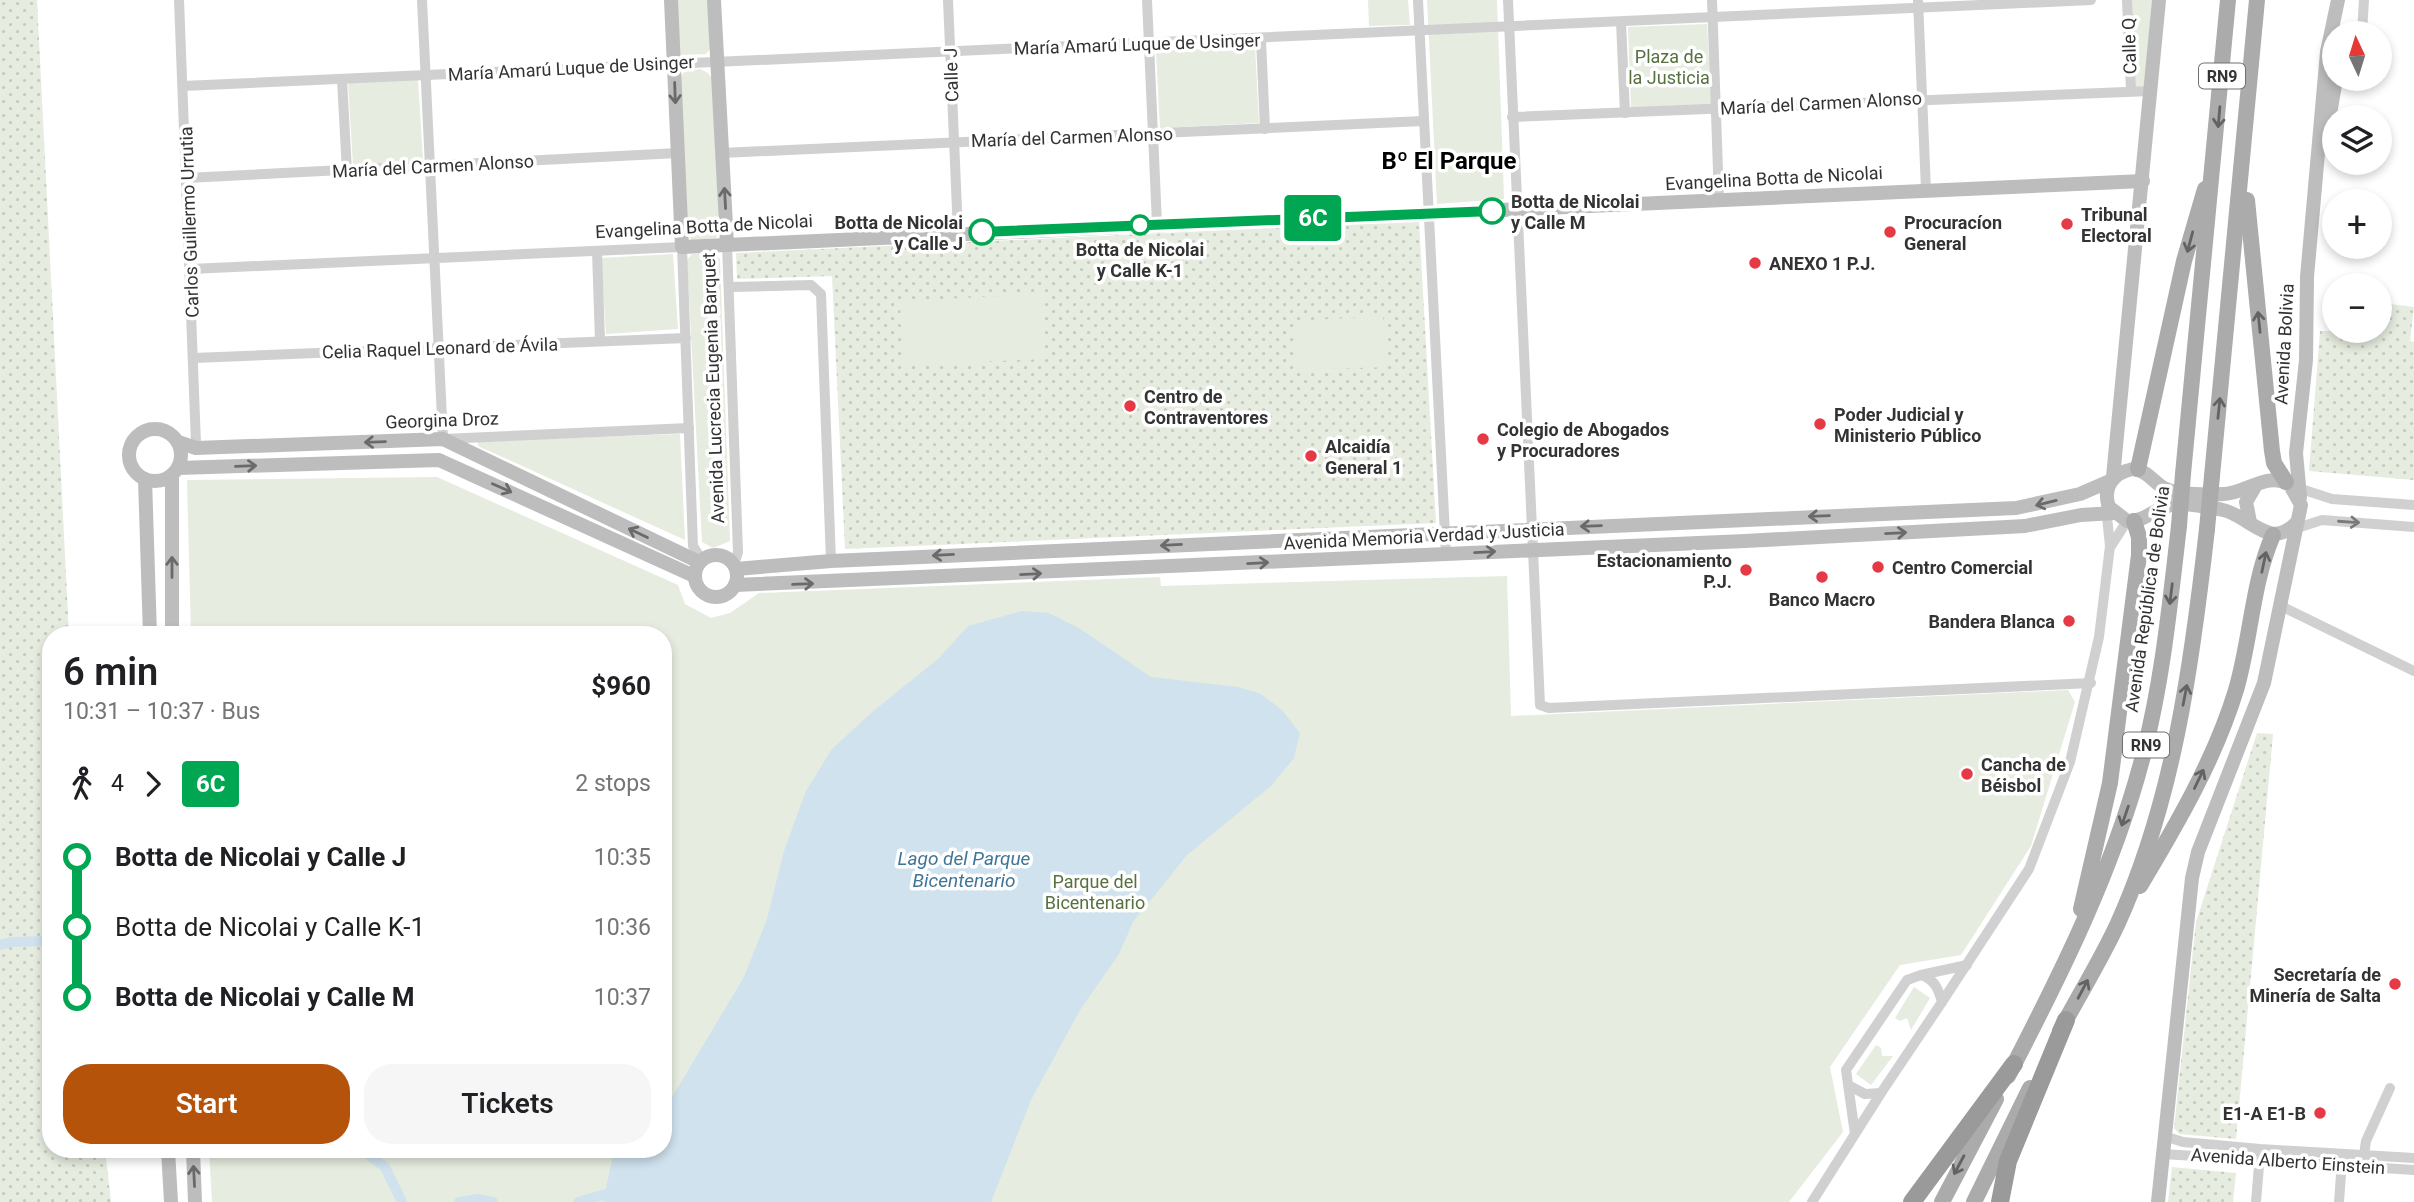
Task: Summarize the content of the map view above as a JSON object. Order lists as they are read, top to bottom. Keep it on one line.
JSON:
{"streets":{"main road":["RN9","Avenida República de Bolivia"],"street":["María Amarú Luque de Usinger","Calle Q","Calle J","María del Carmen Alonso","Evangelina Botta de Nicolai","Carlos Guillermo Urrutia","Avenida Bolivia","Celia Raquel Leonard de Ávila","Avenida Lucrecia Eugenia Barquet","Georgina Droz","Avenida Memoria Verdad y Justicia","Avenida Alberto Einstein"]},"crossings":[["María Amarú Luque de Usinger","Calle J"],["María Amarú Luque de Usinger","Carlos Guillermo Urrutia"],["María Amarú Luque de Usinger","Avenida Lucrecia Eugenia Barquet"],["Calle Q","María del Carmen Alonso"],["Calle J","María del Carmen Alonso"],["Calle J","Evangelina Botta de Nicolai"],["María del Carmen Alonso","Carlos Guillermo Urrutia"],["María del Carmen Alonso","Avenida Lucrecia Eugenia Barquet"],["Evangelina Botta de Nicolai","Carlos Guillermo Urrutia"],["Evangelina Botta de Nicolai","Avenida Lucrecia Eugenia Barquet"],["Carlos Guillermo Urrutia","Celia Raquel Leonard de Ávila"],["Carlos Guillermo Urrutia","Georgina Droz"],["Celia Raquel Leonard de Ávila","Avenida Lucrecia Eugenia Barquet"],["Avenida Lucrecia Eugenia Barquet","Georgina Droz"],["Avenida Lucrecia Eugenia Barquet","Avenida Memoria Verdad y Justicia"],["Georgina Droz","Avenida Memoria Verdad y Justicia"]],"one_way":["Georgina Droz"],"districts":["Bº El Parque"],"water":["Lago del Parque Bicentenario"],"parks":["Plaza de la Justicia","Parque del Bicentenario"],"places":["Botta de Nicolai y Calle M","Tribunal Electoral","Botta de Nicolai y Calle K-1","Botta de Nicolai y Calle J","Procuracíon General","ANEXO 1 P.J.","Centro de Contraventores","Poder Judicial y Ministerio Público","Colegio de Abogados y Procuradores","Alcaidía General 1","Centro Comercial","Estacionamiento P.J.","Banco Macro","Bandera Blanca","Cancha de Béisbol","Secretaría de Minería de Salta","E1-A E1-B"],"lines":["bus line 6C"],"north":"top","page":{"on_map":"6C","map_buttons":["+","−"],"heading":["6 min","10:31 – 10:37 · Bus","$960"],"legs":["4","6C","2 stops"],"list":[{"name":"Botta de Nicolai y Calle J","value":"10:35"},{"name":"Botta de Nicolai y Calle K-1","value":"10:36"},{"name":"Botta de Nicolai y Calle M","value":"10:37"}],"buttons":["Start","Tickets"]}}
